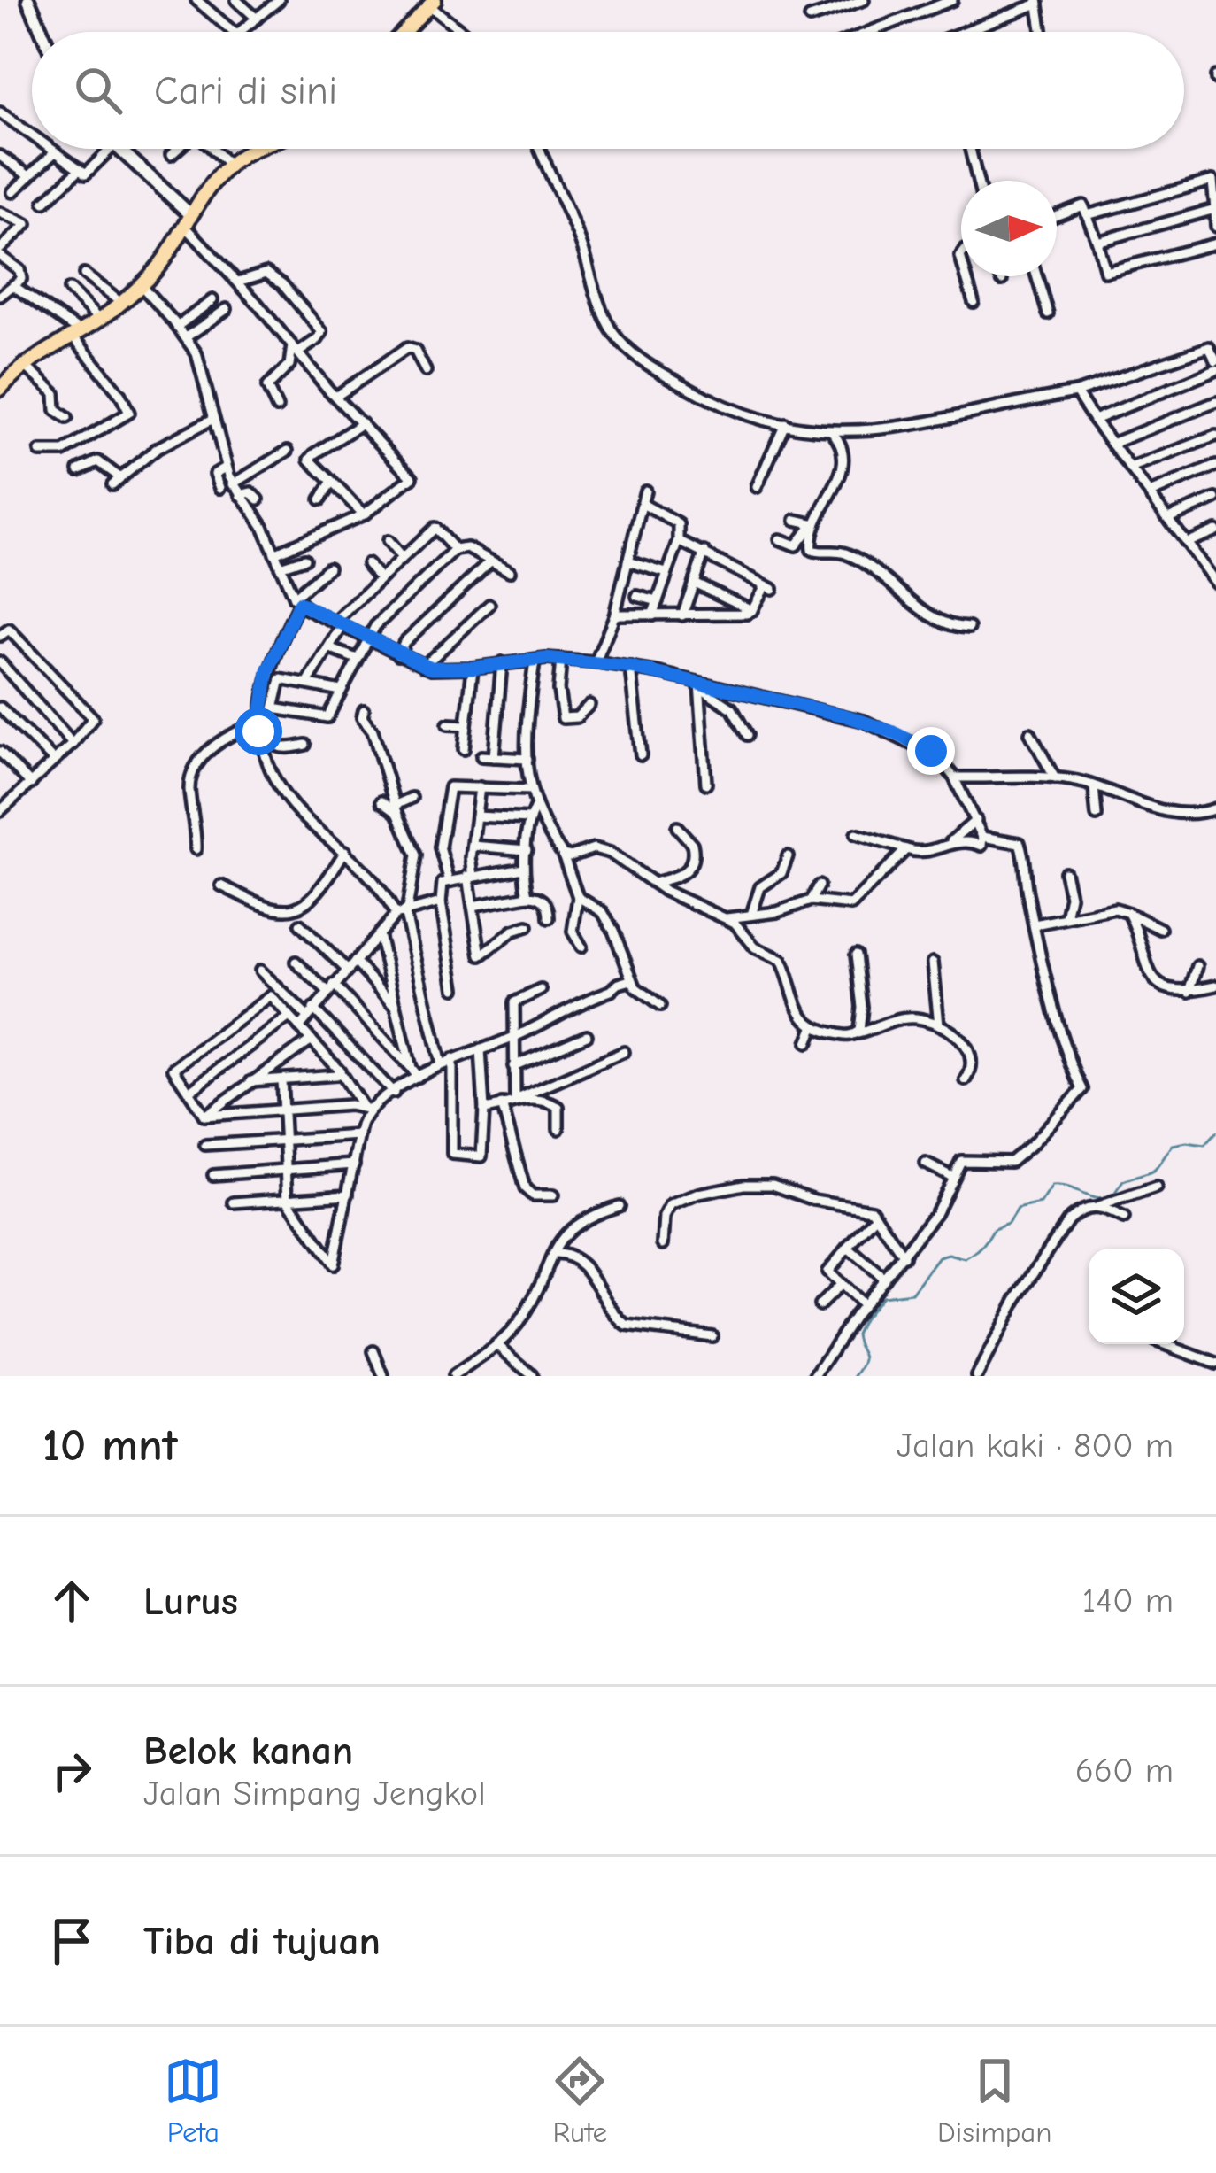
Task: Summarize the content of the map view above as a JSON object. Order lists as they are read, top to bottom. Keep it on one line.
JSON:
{"north":"right","page":{"search":"Cari di sini","heading":["10 mnt","Jalan kaki · 800 m"],"list":[["Lurus","140 m"],["Belok kanan","Jalan Simpang Jengkol","660 m"],"Tiba di tujuan"],"nav":["Peta","Rute","Disimpan"]}}
